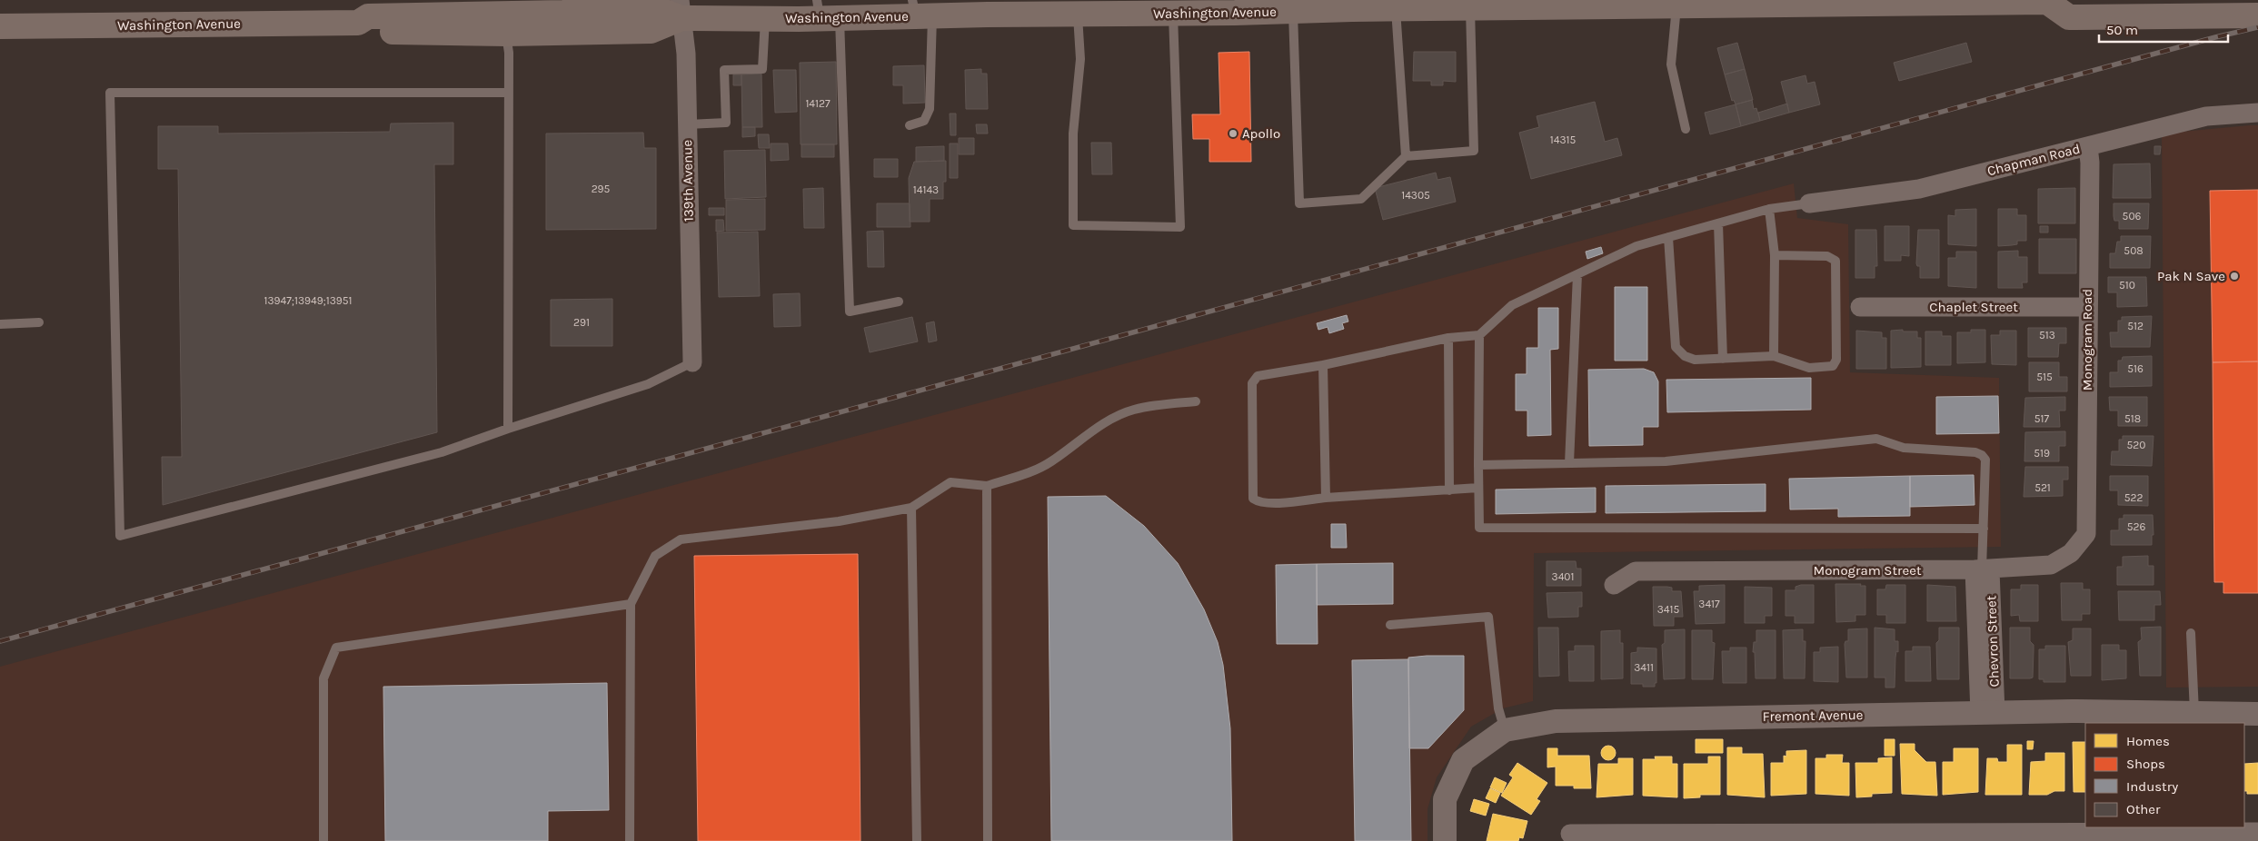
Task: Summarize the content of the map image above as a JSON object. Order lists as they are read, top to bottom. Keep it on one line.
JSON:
{"streets":{"main road":["Washington Avenue"],"street":["Chapman Road","139th Avenue","Chaplet Street","Monogram Road","Monogram Street","Chevron Street","Fremont Avenue"]},"crossings":[["Washington Avenue","139th Avenue"],["Chapman Road","Monogram Road"],["Chaplet Street","Monogram Road"],["Monogram Road","Monogram Street"],["Monogram Street","Chevron Street"],["Chevron Street","Fremont Avenue"]],"places":["Apollo","Pak N Save"],"house_numbers":["14127","14315","295","14143","14305","506","508","510","13947;13949;13951","291","512","513","516","515","517","518","520","519","521","522","526","3401","3417","3415","3411"],"legend":["Homes","Shops","Industry","Other"],"scale_bar":"50 m"}
